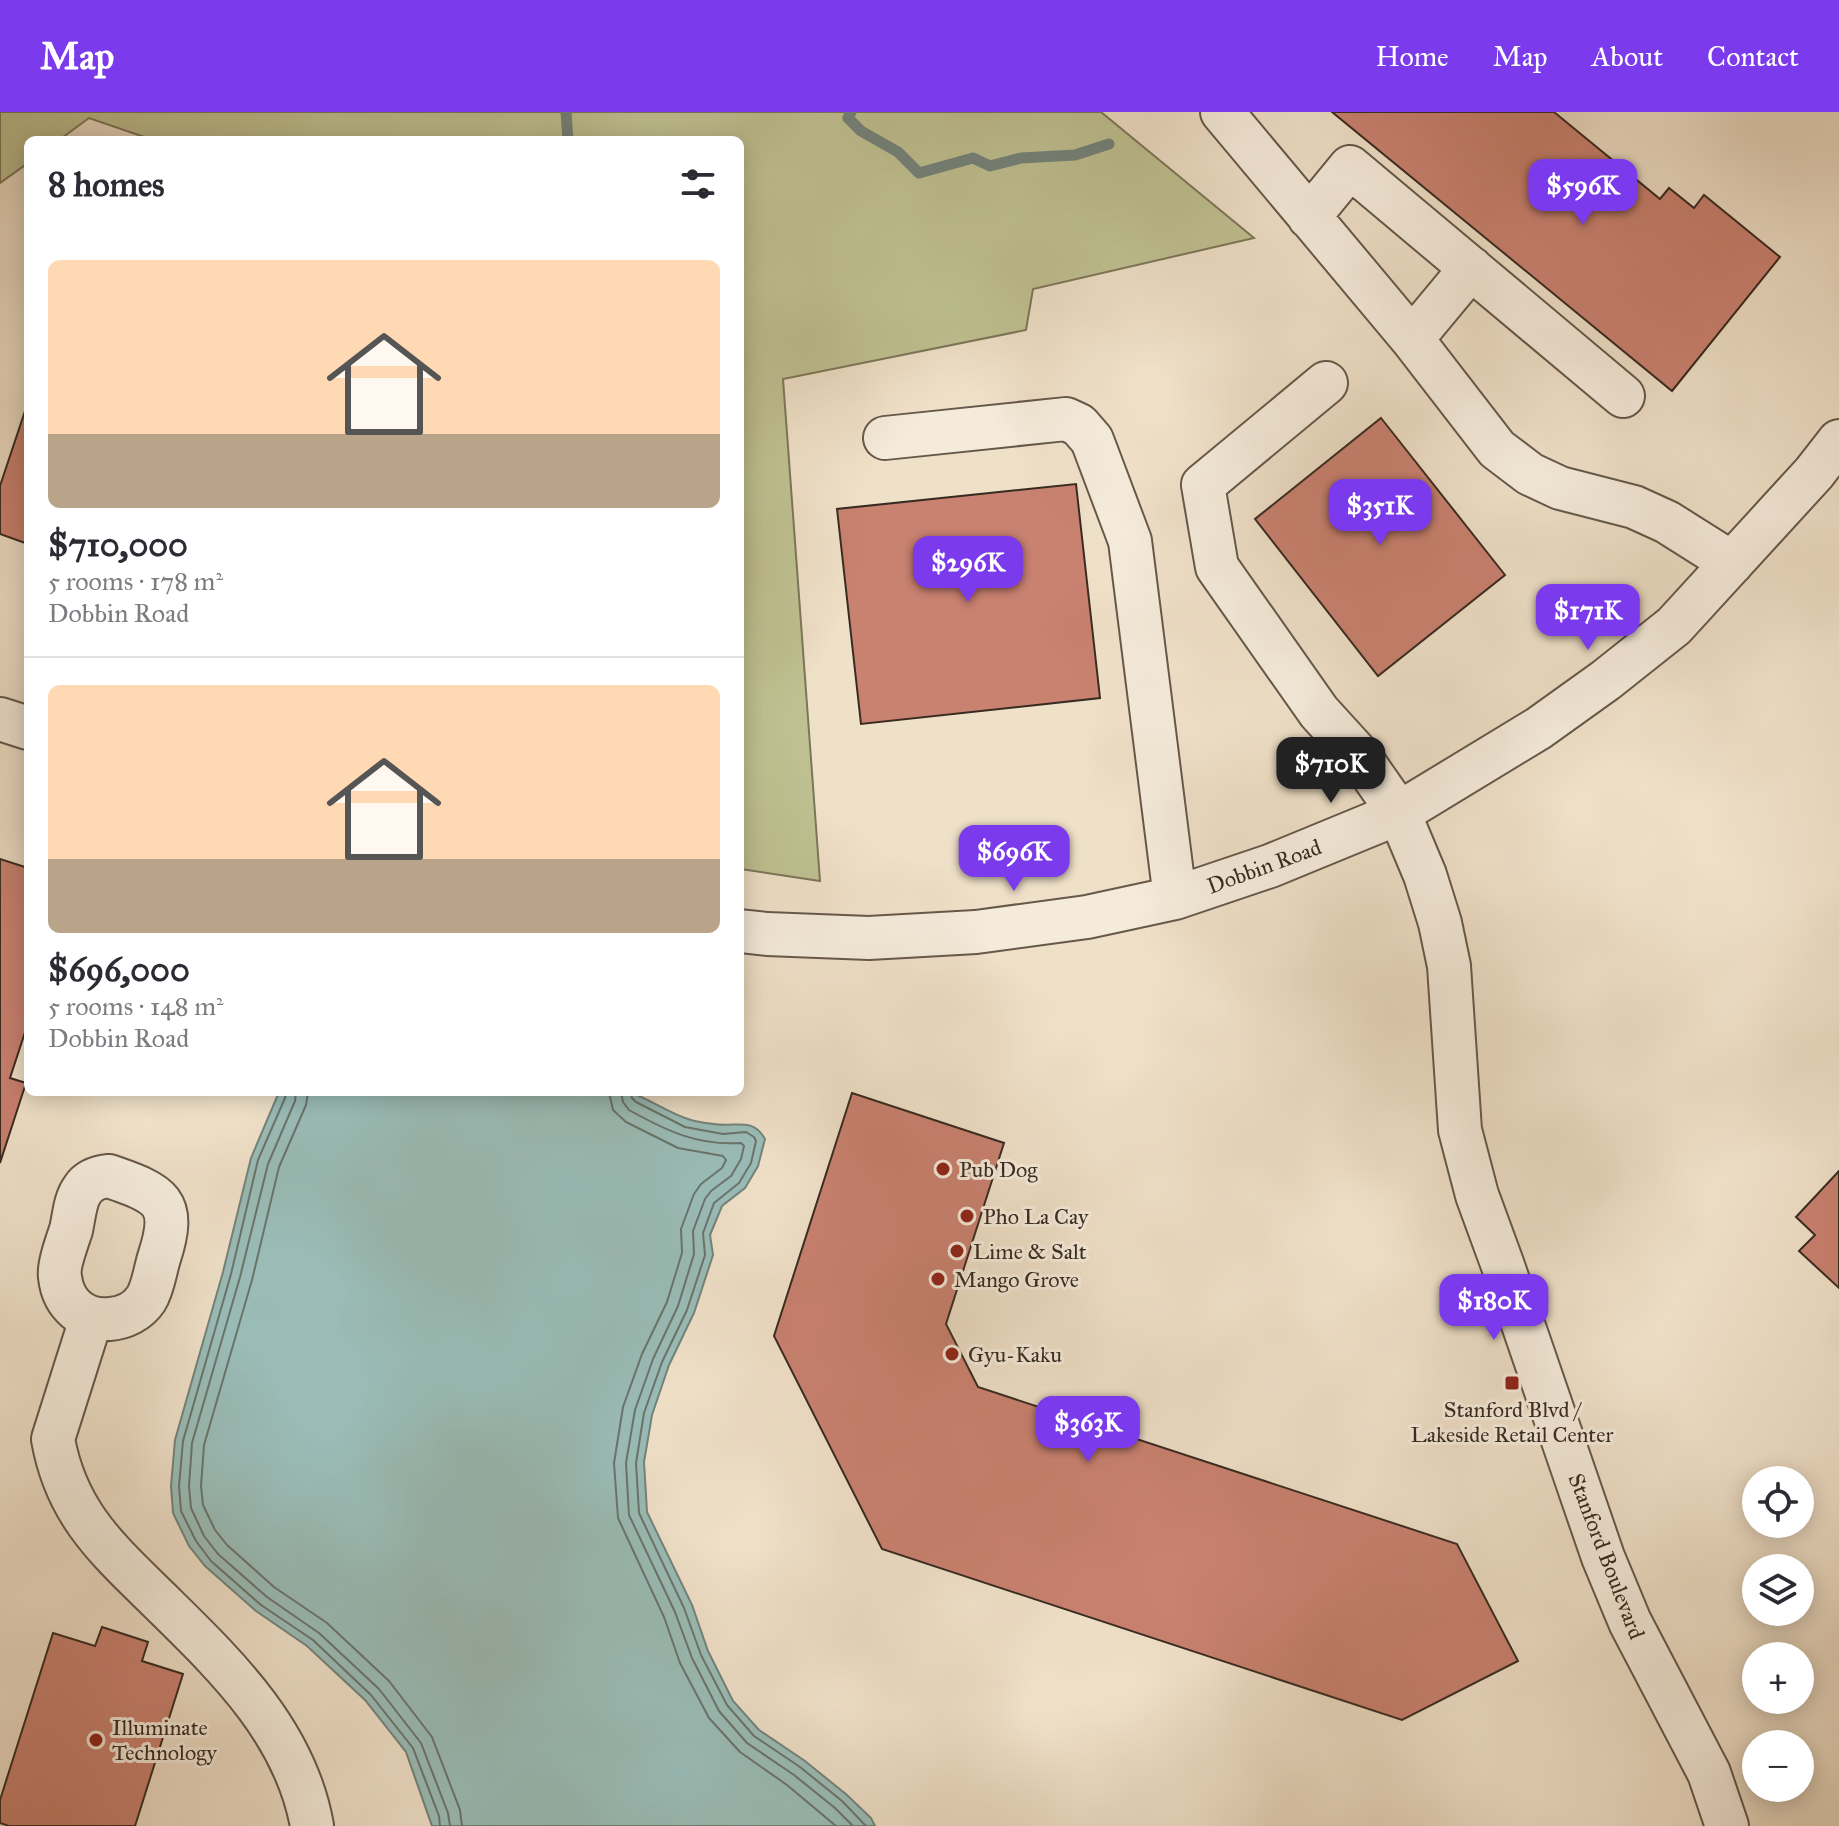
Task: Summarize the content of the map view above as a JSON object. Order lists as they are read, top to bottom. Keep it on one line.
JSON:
{"streets":{"street":["Dobbin Road","Stanford Boulevard"]},"crossings":[["Dobbin Road","Stanford Boulevard"]],"places":{"other":["Pub Dog","Pho La Cay","Lime & Salt","Mango Grove","Gyu-Kaku","Illuminate Technology"],"transit":["Stanford Blvd / Lakeside Retail Center"]},"page":{"header":"Map","nav":["Home","Map","About","Contact"],"heading":"8 homes","price":["$596K","$351K","$296K","$171K","$710K","$696K","$180K","$363K"],"list":[{"name":"$710,000","note":"5 rooms · 178 m² · Dobbin Road"},{"name":"$696,000","note":"5 rooms · 148 m² · Dobbin Road"}],"map_buttons":["+","−"]}}
